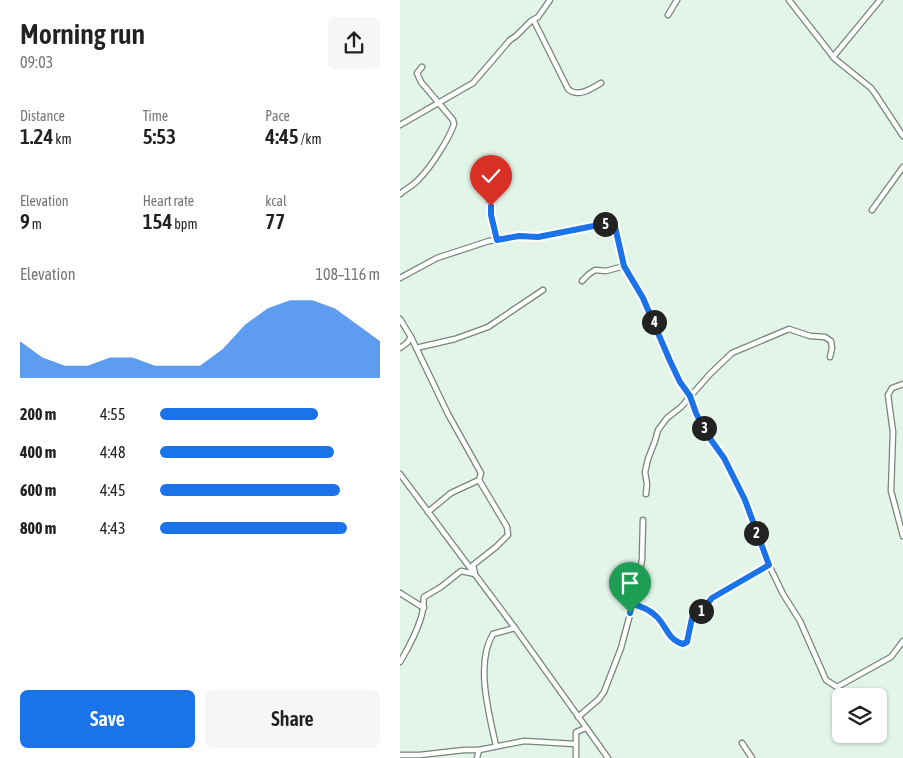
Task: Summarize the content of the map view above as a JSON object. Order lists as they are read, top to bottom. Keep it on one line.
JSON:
{"page":{"heading":["Morning run","09:03"],"stats":[["Distance","1.24 km"],["Time","5:53"],["Pace","4:45 /km"],["Elevation","9 m"],["Heart rate","154 bpm"],["kcal","77"]],"pins":["5","4","3","2","1"],"chart":["Elevation","108–116 m"],"list":[{"name":"200 m","note":"4:55"},{"name":"400 m","note":"4:48"},{"name":"600 m","note":"4:45"},{"name":"800 m","note":"4:43"}],"buttons":["Save","Share"]}}
